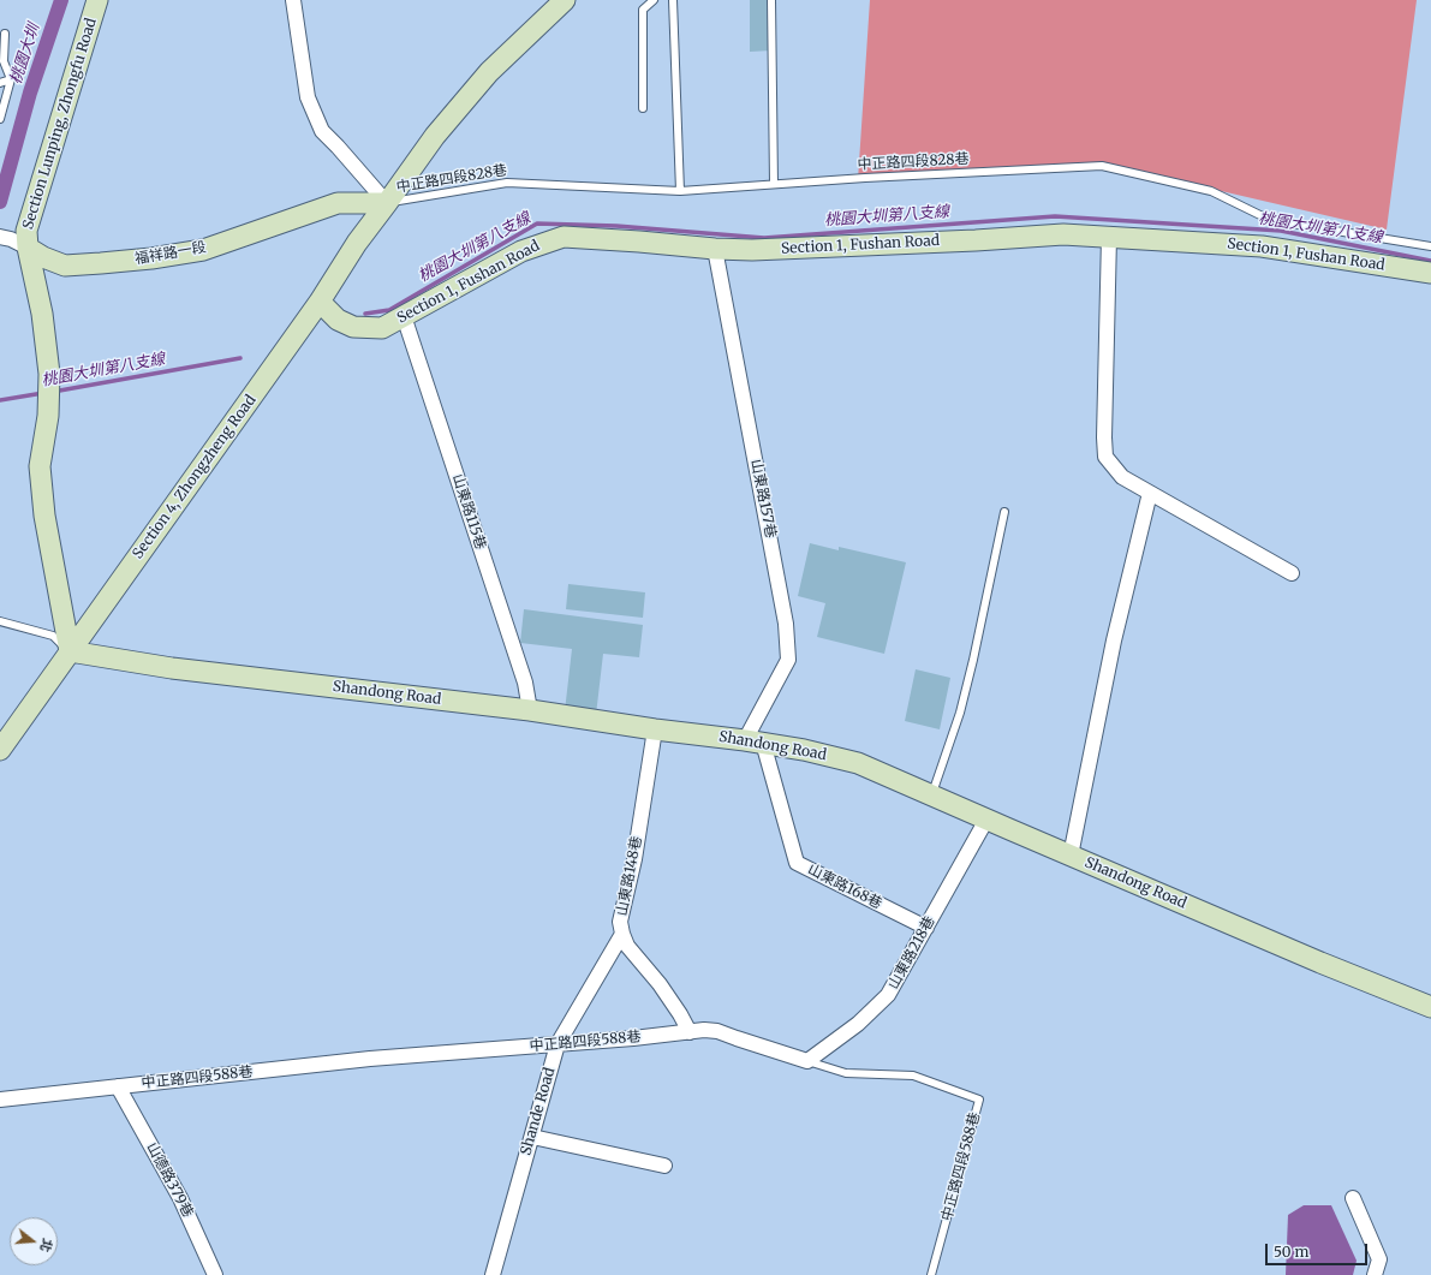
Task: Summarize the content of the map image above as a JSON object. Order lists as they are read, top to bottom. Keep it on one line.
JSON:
{"streets":{"street":["Section Lunping, Zhongfu Road","Section 1, Fushan Road","福祥路一段","Section 4, Zhongzheng Road","山東路157巷","山東路115巷","Shandong Road","山東路148巷","山東路168巷","山東路218巷","中正路四段588巷","Shande Road","山德路379巷"],"lane":["中正路四段828巷"]},"crossings":[["Section Lunping, Zhongfu Road","福祥路一段"],["Section Lunping, Zhongfu Road","Section 4, Zhongzheng Road"],["Section Lunping, Zhongfu Road","Shandong Road"],["中正路四段828巷","福祥路一段"],["中正路四段828巷","Section 4, Zhongzheng Road"],["Section 1, Fushan Road","Section 4, Zhongzheng Road"],["Section 1, Fushan Road","山東路157巷"],["Section 1, Fushan Road","山東路115巷"],["福祥路一段","Section 4, Zhongzheng Road"],["Section 4, Zhongzheng Road","Shandong Road"],["山東路157巷","Shandong Road"],["山東路157巷","山東路168巷"],["山東路115巷","Shandong Road"],["Shandong Road","山東路148巷"],["Shandong Road","山東路168巷"],["Shandong Road","山東路218巷"],["山東路148巷","中正路四段588巷"],["山東路148巷","Shande Road"],["山東路168巷","山東路218巷"],["山東路218巷","中正路四段588巷"],["中正路四段588巷","Shande Road"],["中正路四段588巷","山德路379巷"]],"water":["桃園大圳","桃園大圳第八支線"],"scale_bar":"50 m","north":"right"}
